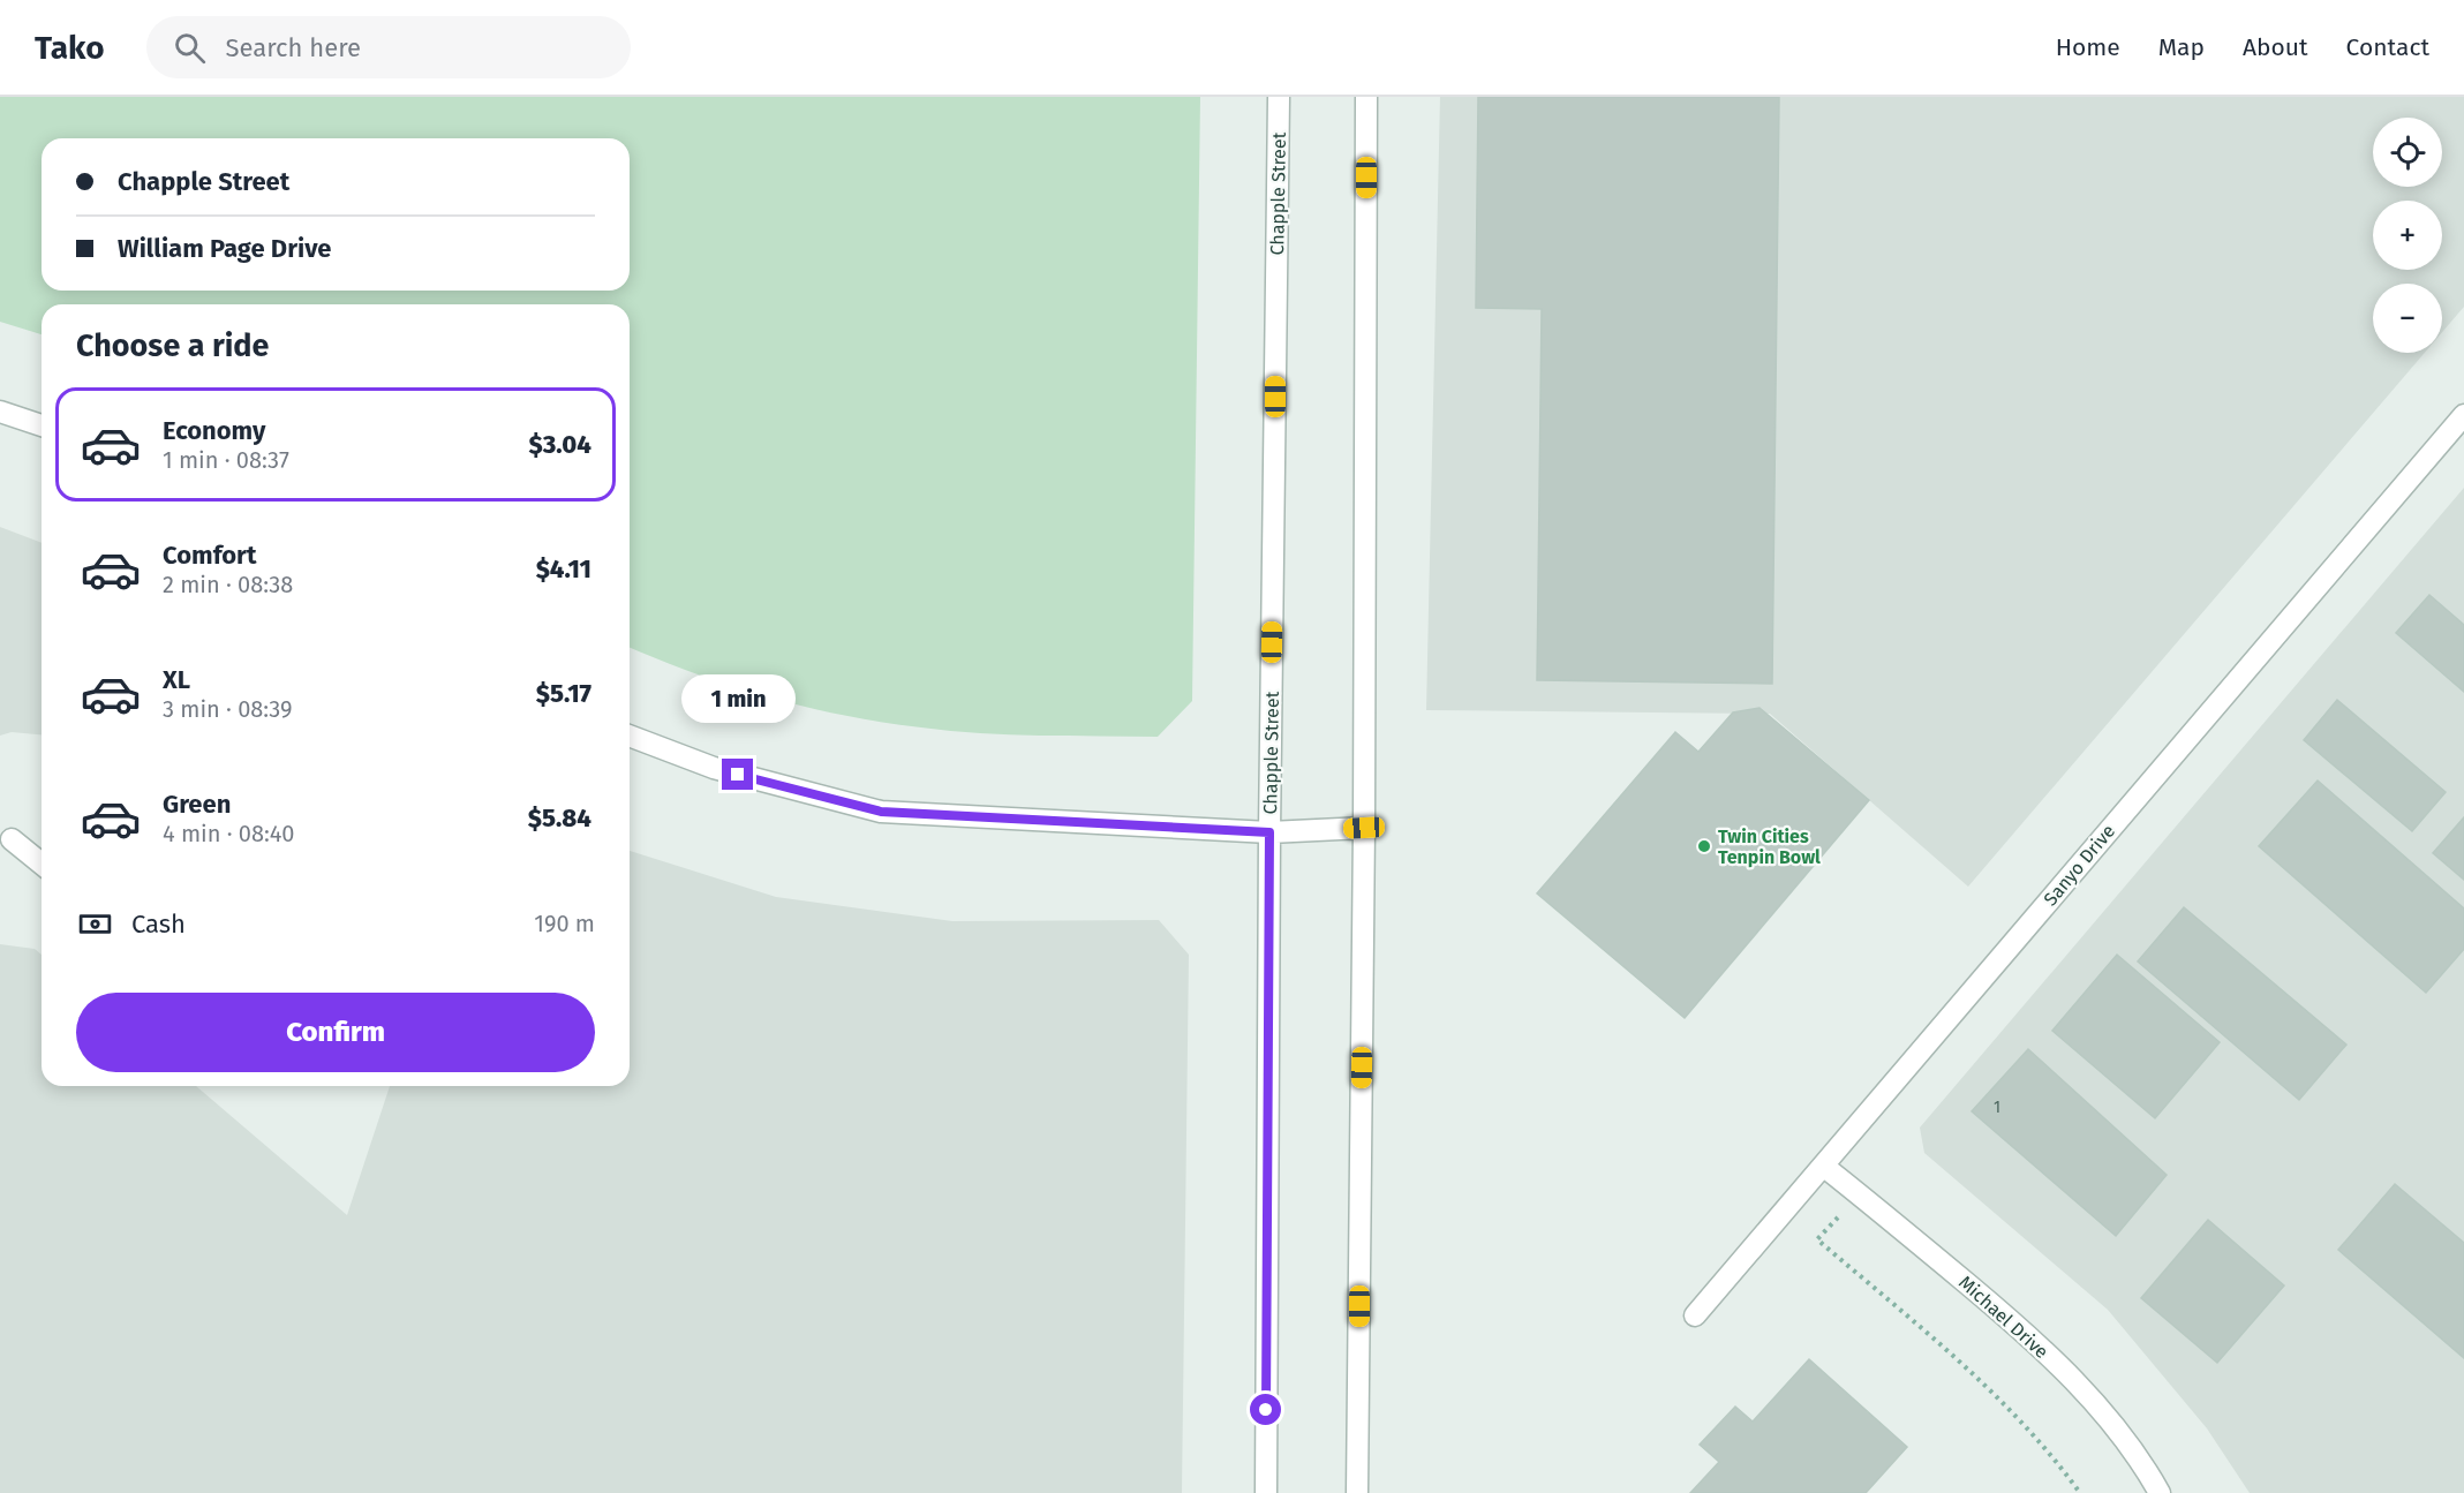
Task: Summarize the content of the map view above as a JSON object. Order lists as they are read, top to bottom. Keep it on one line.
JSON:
{"streets":{"street":["Chapple Street","Sanyo Drive","Michael Drive"]},"crossings":[["Sanyo Drive","Michael Drive"]],"places":["Twin Cities Tenpin Bowl"],"house_numbers":["1"],"page":{"header":"Tako","search":"Search here","nav":["Home","Map","About","Contact"],"map_buttons":["+","−"],"banner":["Chapple Street","William Page Drive"],"heading":"Choose a ride","list":[{"name":"Economy","note":"1 min · 08:37","value":"$3.04"},{"name":"Comfort","note":"2 min · 08:38","value":"$4.11"},{"name":"XL","note":"3 min · 08:39","value":"$5.17"},{"name":"Green","note":"4 min · 08:40","value":"$5.84"}],"bubble":"1 min","pay":["Cash","190 m"],"buttons":"Confirm"}}
